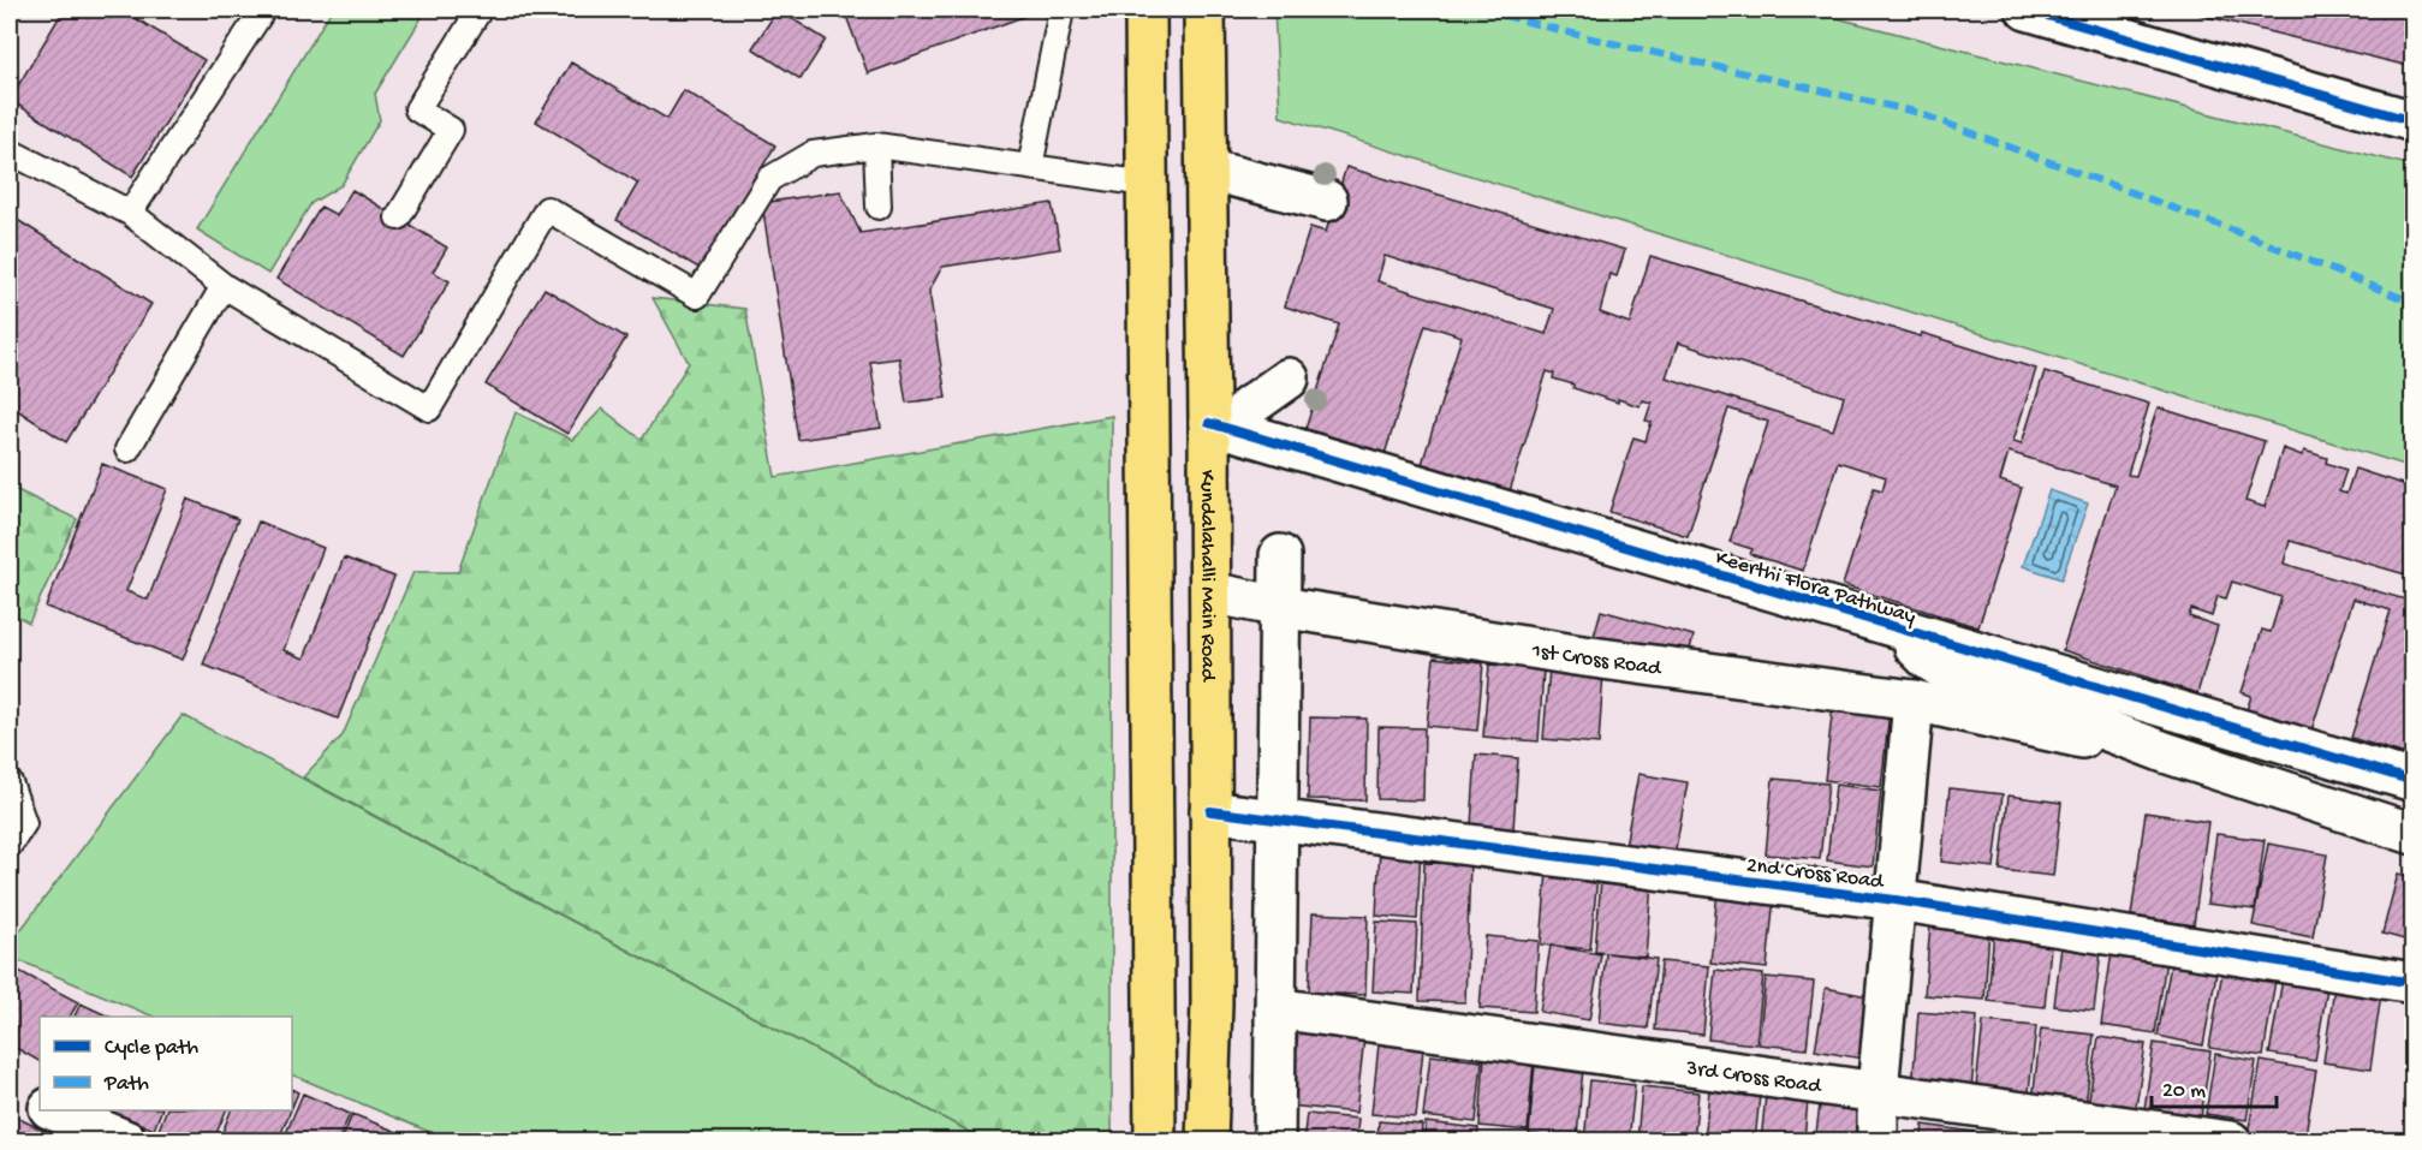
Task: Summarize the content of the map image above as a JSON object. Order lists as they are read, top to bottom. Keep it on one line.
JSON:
{"streets":{"main road":["Kundalahalli Main Road"],"street":["Keerthi Flora Pathway","1st Cross Road","2nd Cross Road","3rd Cross Road"]},"crossings":[["Kundalahalli Main Road","Keerthi Flora Pathway"],["Kundalahalli Main Road","1st Cross Road"],["Kundalahalli Main Road","2nd Cross Road"]],"legend":["Cycle path","Path"],"scale_bar":"20 m"}
